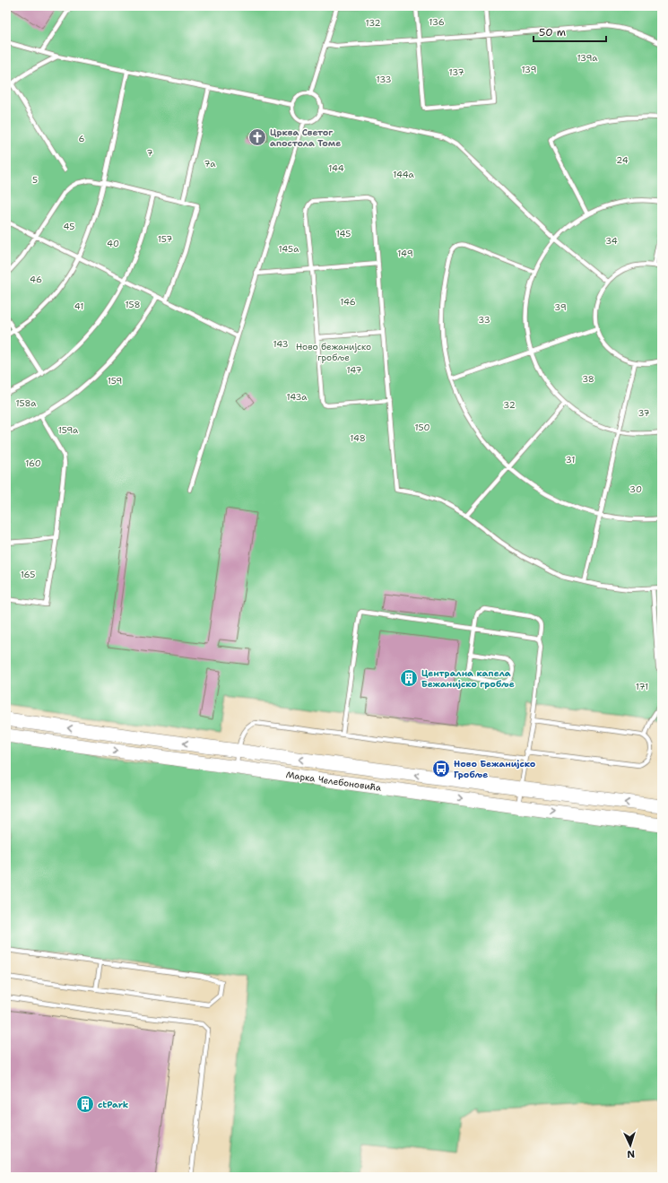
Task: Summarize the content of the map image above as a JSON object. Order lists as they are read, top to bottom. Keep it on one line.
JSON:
{"streets":{"main road":["Марка Челебоновића"]},"parks":["136","132","139a","139","137","133","6","7","24","7a","144","144a","5","45","145","157","34","40","145a","149","46","146","158","41","39","33","143","Ново бежанијско гробље","147","38","159","143a","158a","32","37","150","159a","148","31","160","30","165","171"],"places":{"church":["Црква Светог апостола Томе"],"building":["Централна капела Бежанијско гробље","ctPark"],"bus stop":["Ново Бежанијско Гробље"]},"scale_bar":"50 m","north":"bottom"}
